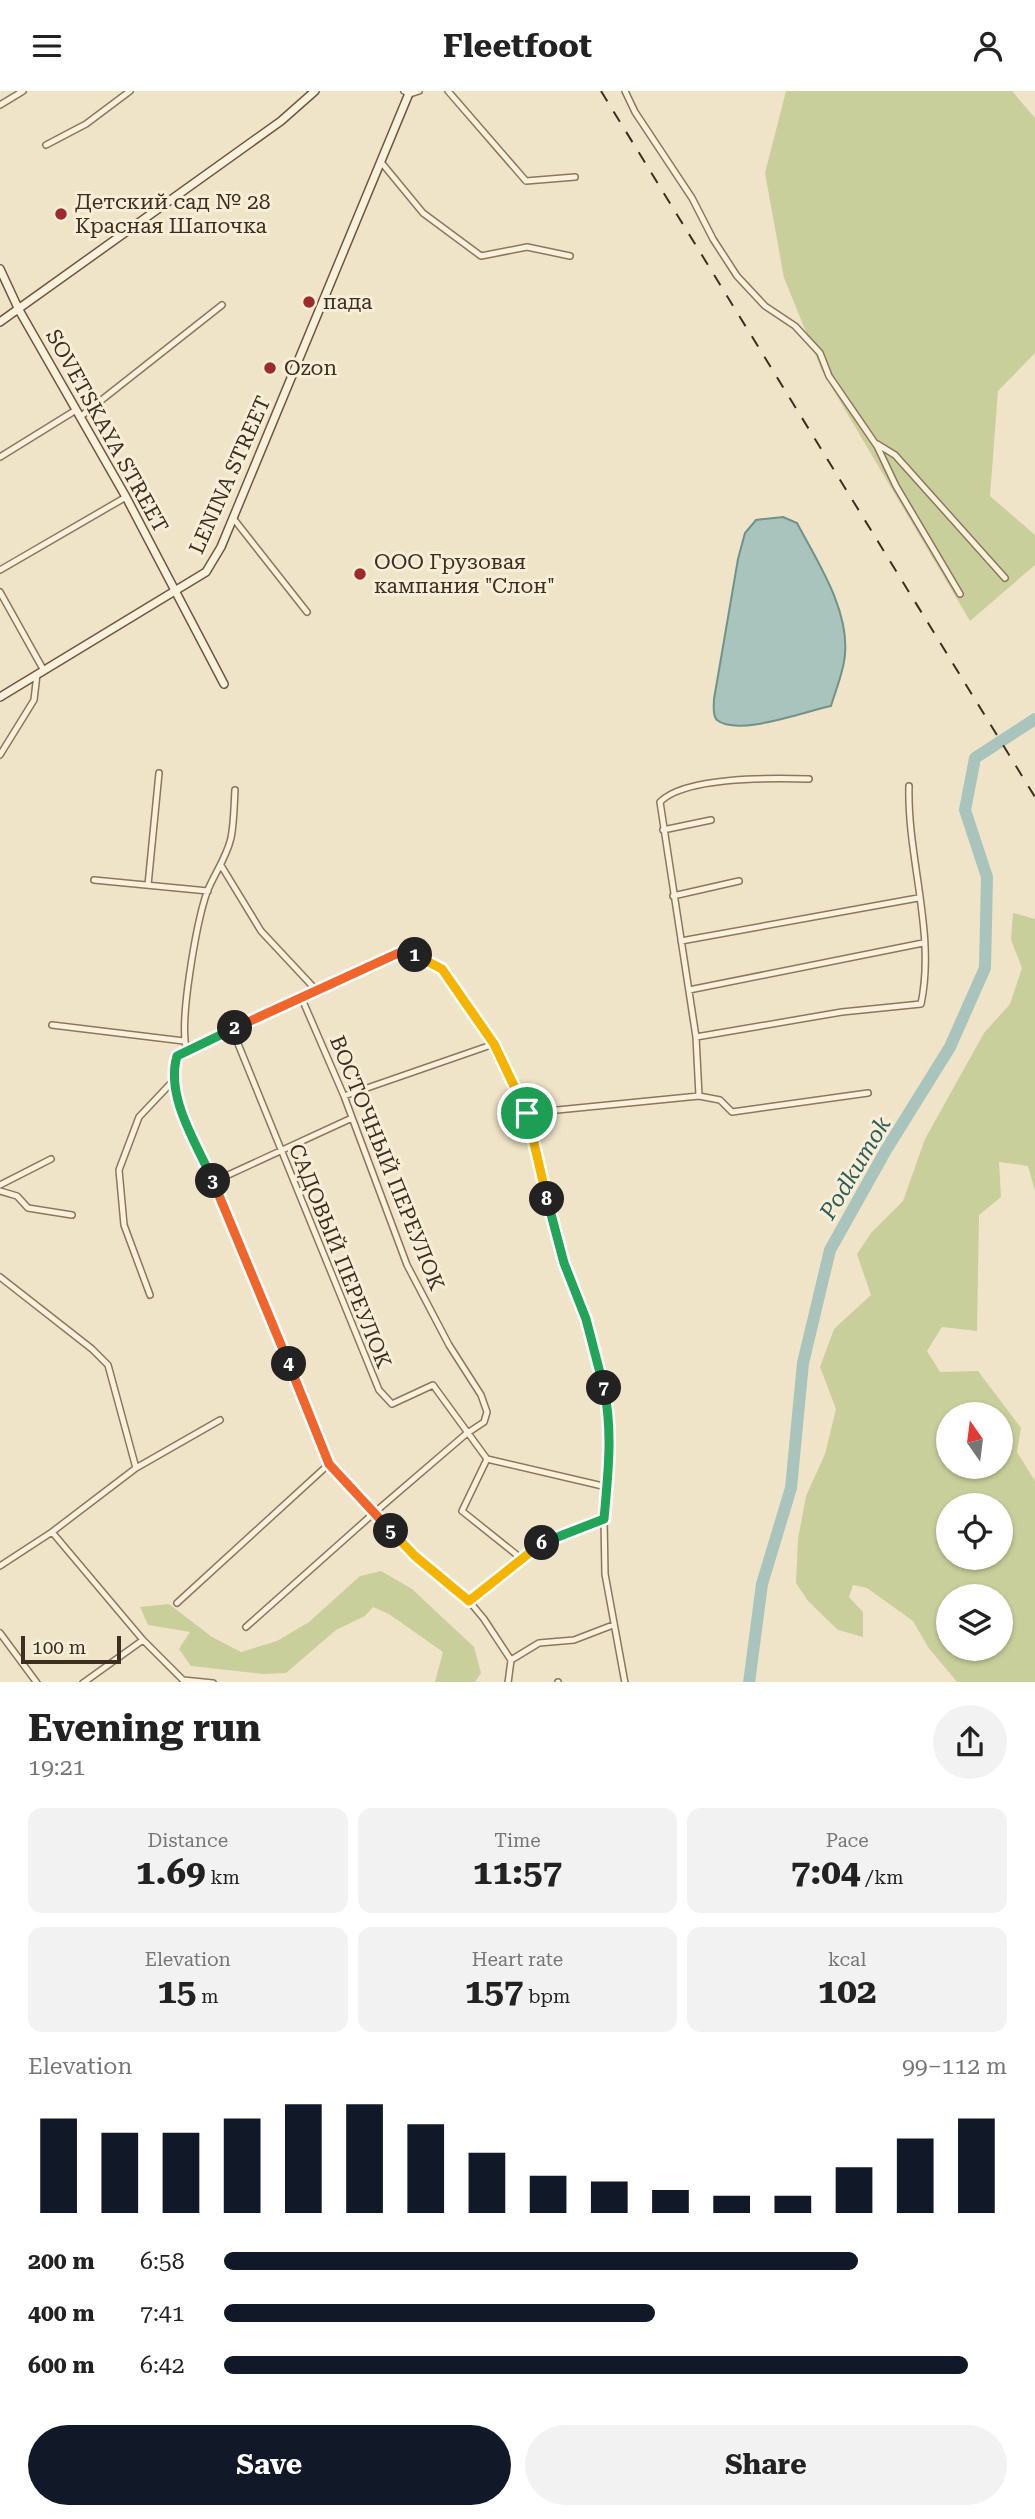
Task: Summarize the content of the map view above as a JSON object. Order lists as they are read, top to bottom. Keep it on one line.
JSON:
{"streets":{"street":["SOVETSKAYA STREET","LENINA STREET","ВОСТОЧНЫЙ ПЕРЕУЛОК","САДОВЫЙ ПЕРЕУЛОК"]},"crossings":[["SOVETSKAYA STREET","LENINA STREET"],["ВОСТОЧНЫЙ ПЕРЕУЛОК","САДОВЫЙ ПЕРЕУЛОК"]],"water":["Podkumok"],"places":["Детский сад № 28 Красная Шапочка","пада","Ozon","ООО Грузовая кампания \"Слон\""],"scale_bar":"100 m","north":"top","page":{"header":"Fleetfoot","pins":["1","2","3","8","4","7","5","6"],"scale":"100 m","heading":["Evening run","19:21"],"stats":[["Distance","1.69 km"],["Time","11:57"],["Pace","7:04 /km"],["Elevation","15 m"],["Heart rate","157 bpm"],["kcal","102"]],"chart":["Elevation","99–112 m"],"list":[{"name":"200 m","note":"6:58"},{"name":"400 m","note":"7:41"},{"name":"600 m","note":"6:42"}],"buttons":["Save","Share"]}}
